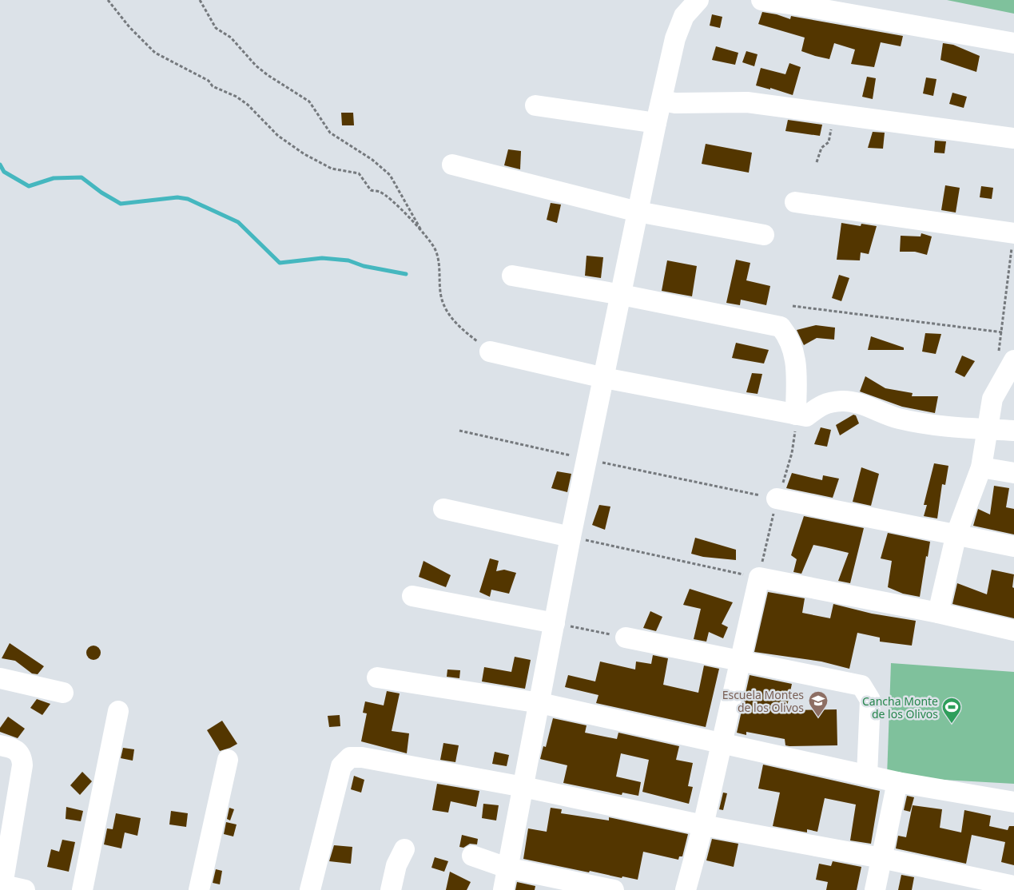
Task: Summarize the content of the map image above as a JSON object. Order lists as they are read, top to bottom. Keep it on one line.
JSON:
{"places":{"school or university":["Escuela Montes de los Olivos"],"sports":["Cancha Monte de los Olivos"]}}
